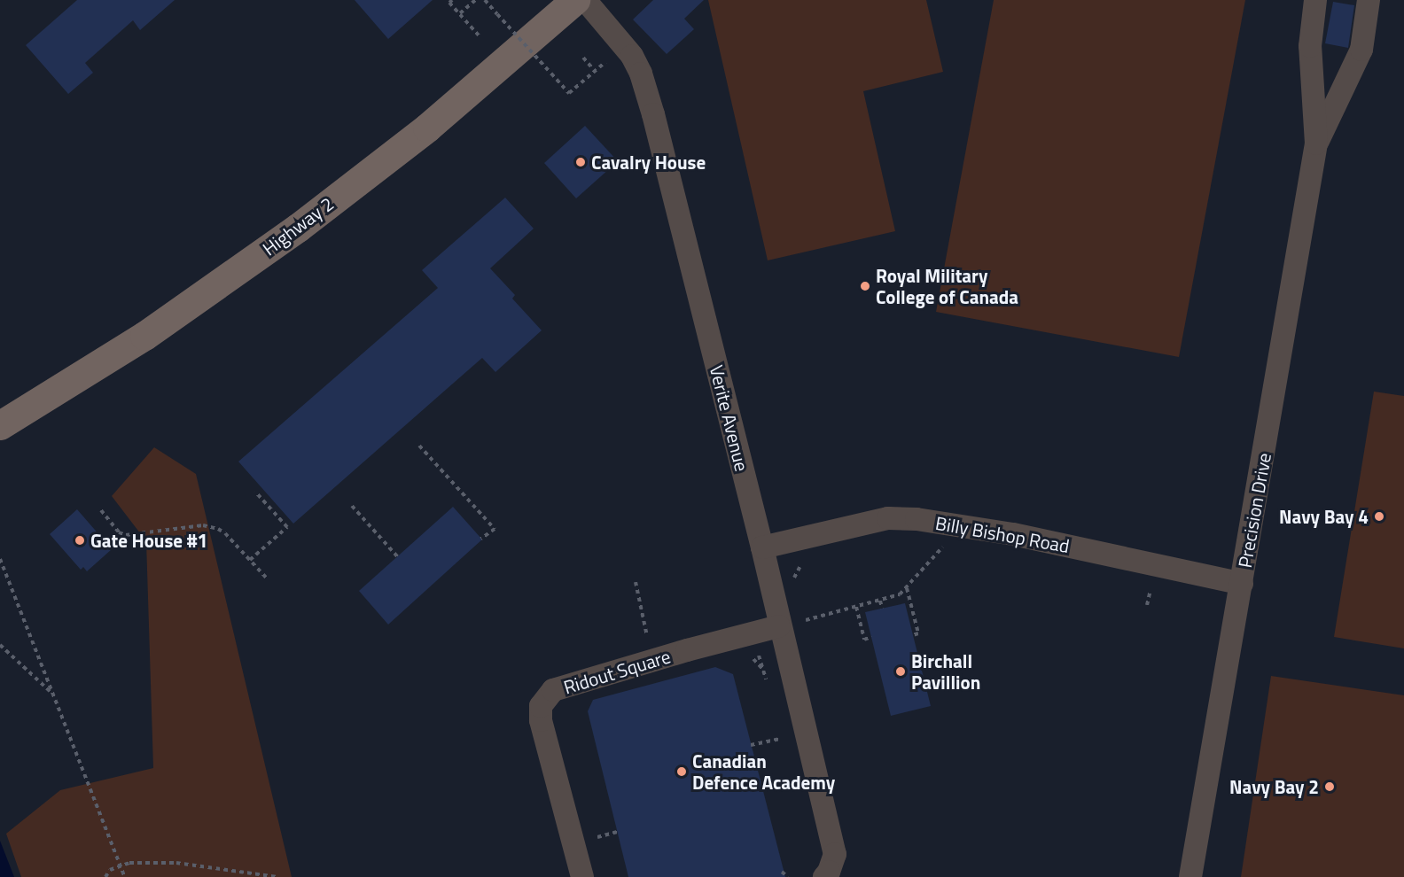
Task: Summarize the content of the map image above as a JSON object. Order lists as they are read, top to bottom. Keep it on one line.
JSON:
{"streets":{"main road":["Highway 2"],"street":["Verite Avenue","Precision Drive","Billy Bishop Road","Ridout Square"]},"crossings":[["Verite Avenue","Billy Bishop Road"],["Verite Avenue","Ridout Square"],["Precision Drive","Billy Bishop Road"]],"places":["Cavalry House","Royal Military College of Canada","Navy Bay 4","Gate House #1","Birchall Pavillion","Canadian Defence Academy","Navy Bay 2"]}
